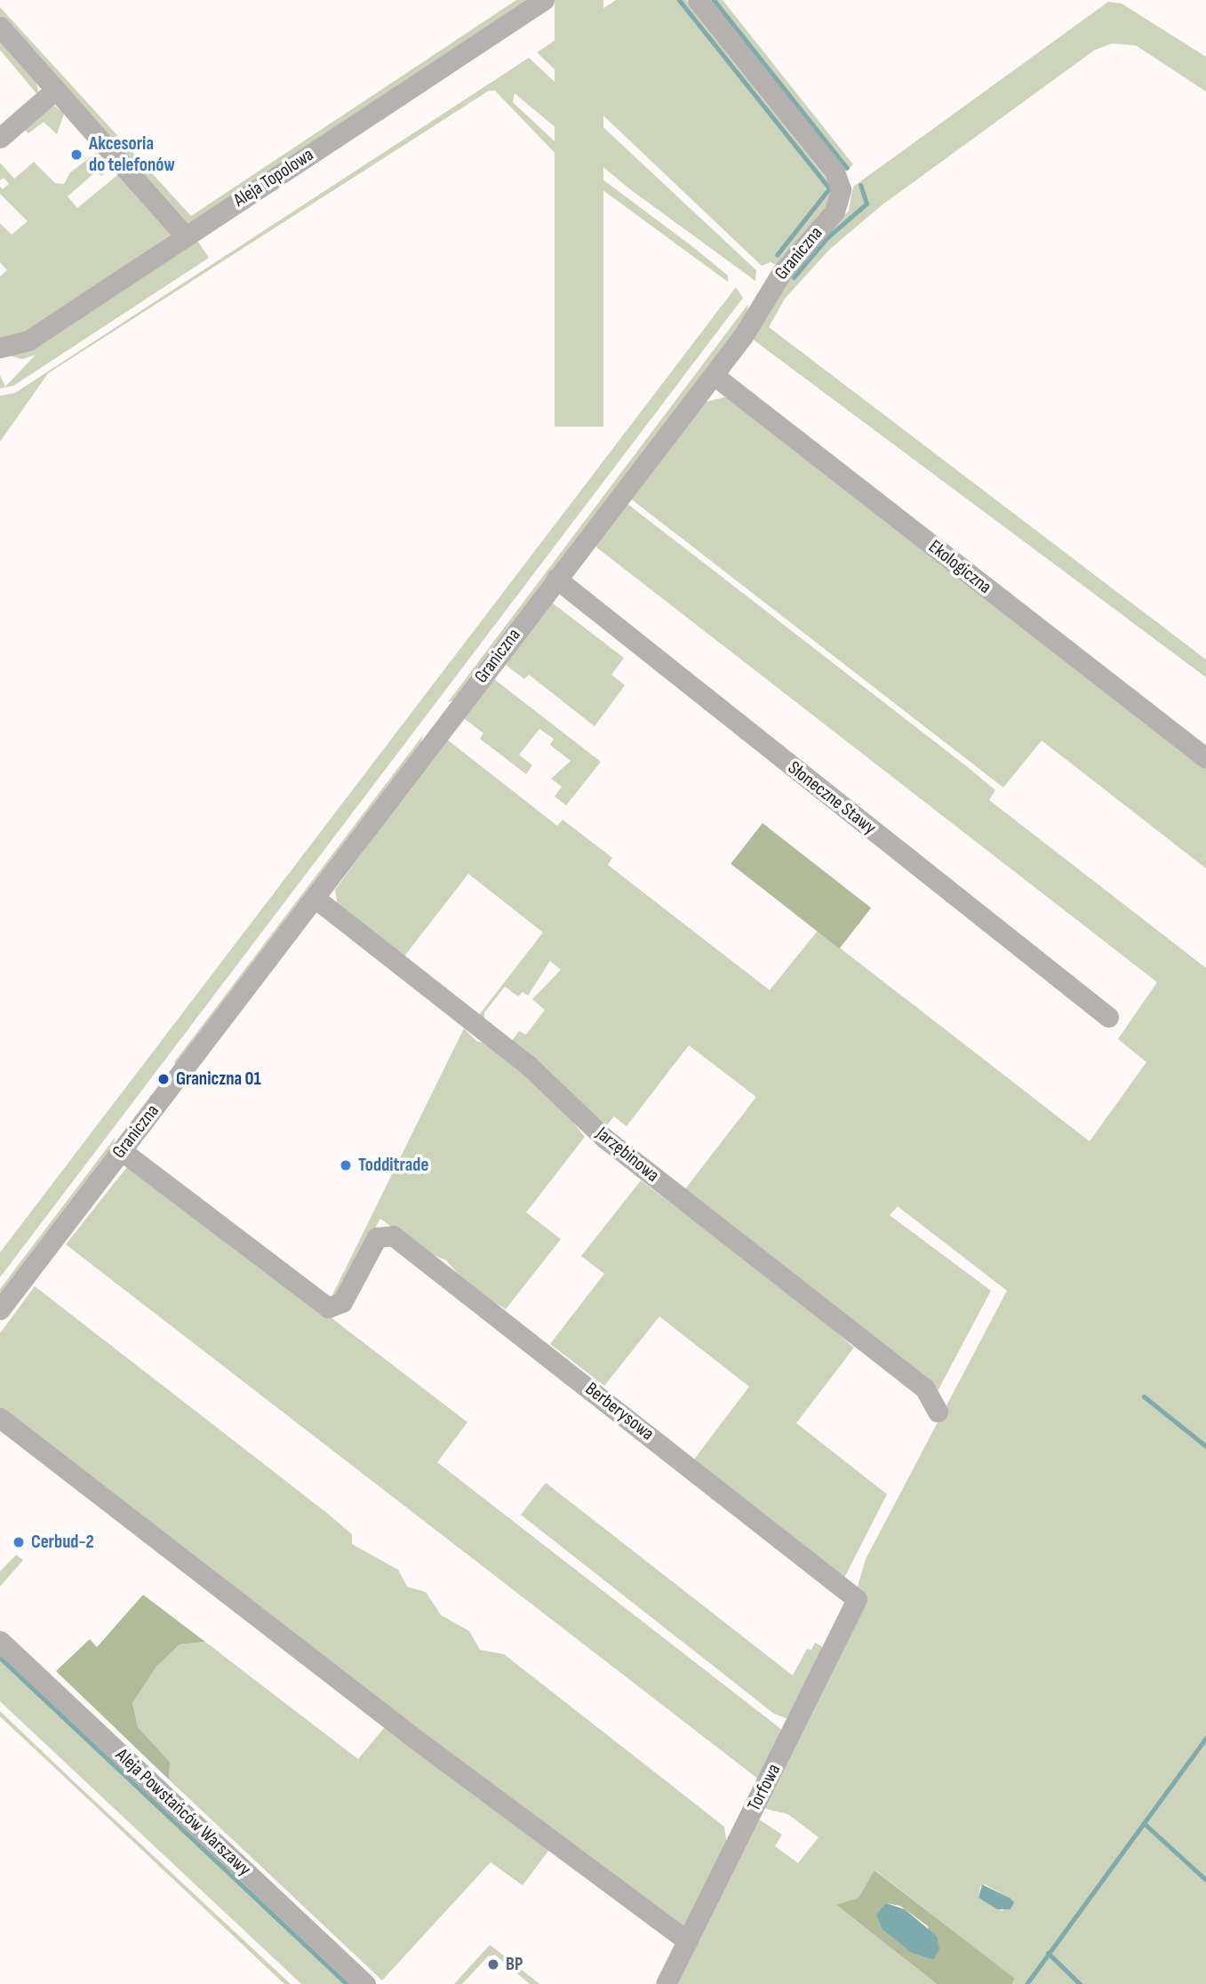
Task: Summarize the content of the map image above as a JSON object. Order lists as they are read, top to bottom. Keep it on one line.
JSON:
{"streets":{"street":["Aleja Topolowa","Graniczna","Ekologiczna","Słoneczne Stawy","Jarzębinowa","Berberysowa","Torfowa","Aleja Powstańców Warszawy"]},"crossings":[["Graniczna","Ekologiczna"],["Graniczna","Słoneczne Stawy"],["Graniczna","Jarzębinowa"],["Graniczna","Berberysowa"],["Berberysowa","Torfowa"]],"places":["Akcesoria do telefonów","Graniczna 01","Todditrade","Cerbud-2","BP"]}
